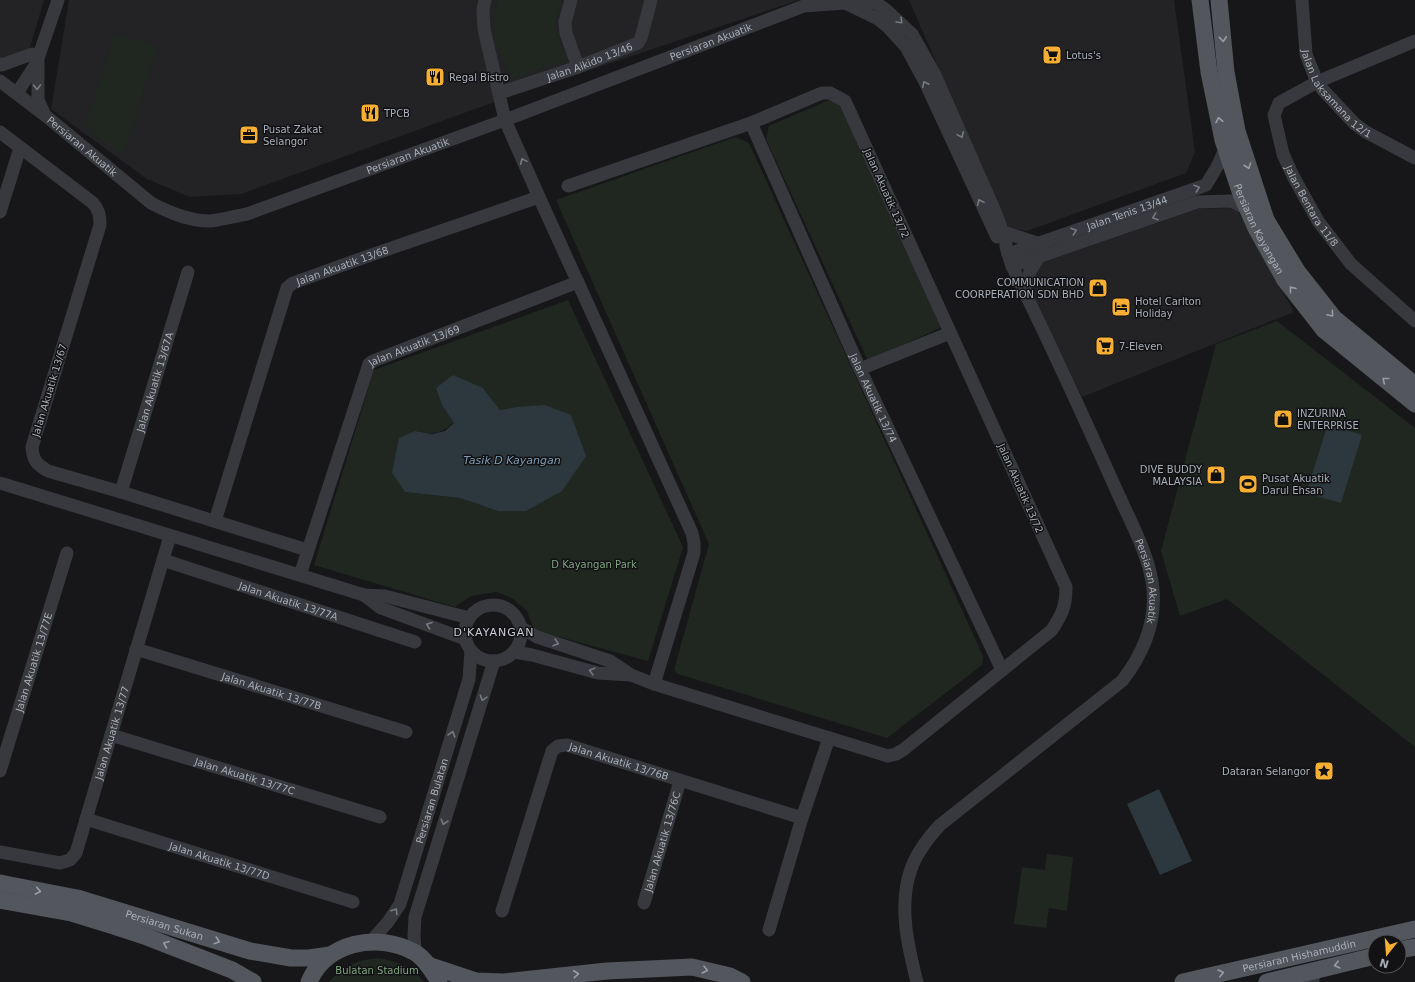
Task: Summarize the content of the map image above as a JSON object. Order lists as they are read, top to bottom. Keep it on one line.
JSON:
{"streets":{"main road":["Persiaran Kayangan","Persiaran Sukan","Persiaran Hishamuddin"],"street":["Persiaran Akuatik","Jalan Aikido 13/46","Jalan Laksamana 12/1","Jalan Akuatik 13/72","Jalan Bentara 11/8","Jalan Tenis 13/44","Jalan Akuatik 13/68","Jalan Akuatik 13/69","Jalan Akuatik 13/67A","Jalan Akuatik 13/67","Jalan Akuatik 13/74","Jalan Akuatik 13/77A","Jalan Akuatik 13/77E","Jalan Akuatik 13/77B","Jalan Akuatik 13/77","Jalan Akuatik 13/76B","Jalan Akuatik 13/77C","Persiaran Bulatan","Jalan Akuatik 13/76C","Jalan Akuatik 13/77D"]},"crossings":[["Persiaran Akuatik","Jalan Tenis 13/44"],["Jalan Laksamana 12/1","Jalan Bentara 11/8"],["Jalan Akuatik 13/72","Jalan Akuatik 13/74"],["Jalan Tenis 13/44","Persiaran Kayangan"],["Jalan Akuatik 13/68","Jalan Akuatik 13/67"],["Jalan Akuatik 13/69","Jalan Akuatik 13/67"],["Jalan Akuatik 13/67A","Jalan Akuatik 13/67"],["Jalan Akuatik 13/77A","Jalan Akuatik 13/77"],["Jalan Akuatik 13/77B","Jalan Akuatik 13/77"],["Jalan Akuatik 13/77","Jalan Akuatik 13/77C"],["Jalan Akuatik 13/77","Jalan Akuatik 13/77D"],["Jalan Akuatik 13/76B","Jalan Akuatik 13/76C"]],"districts":["D'KAYANGAN"],"water":["Tasik D Kayangan"],"parks":["D Kayangan Park","Bulatan Stadium"],"places":{"supermarket":["Lotus's","7-Eleven"],"restaurant":["Regal Bistro","TPCB"],"office":["Pusat Zakat Selangor"],"shop":["COMMUNICATION COORPERATION SDN BHD","INZURINA ENTERPRISE","DIVE BUDDY MALAYSIA"],"hotel":["Hotel Carlton Holiday"],"sports":["Pusat Akuatik Darul Ehsan"],"place":["Dataran Selangor"]},"north":"bottom"}
